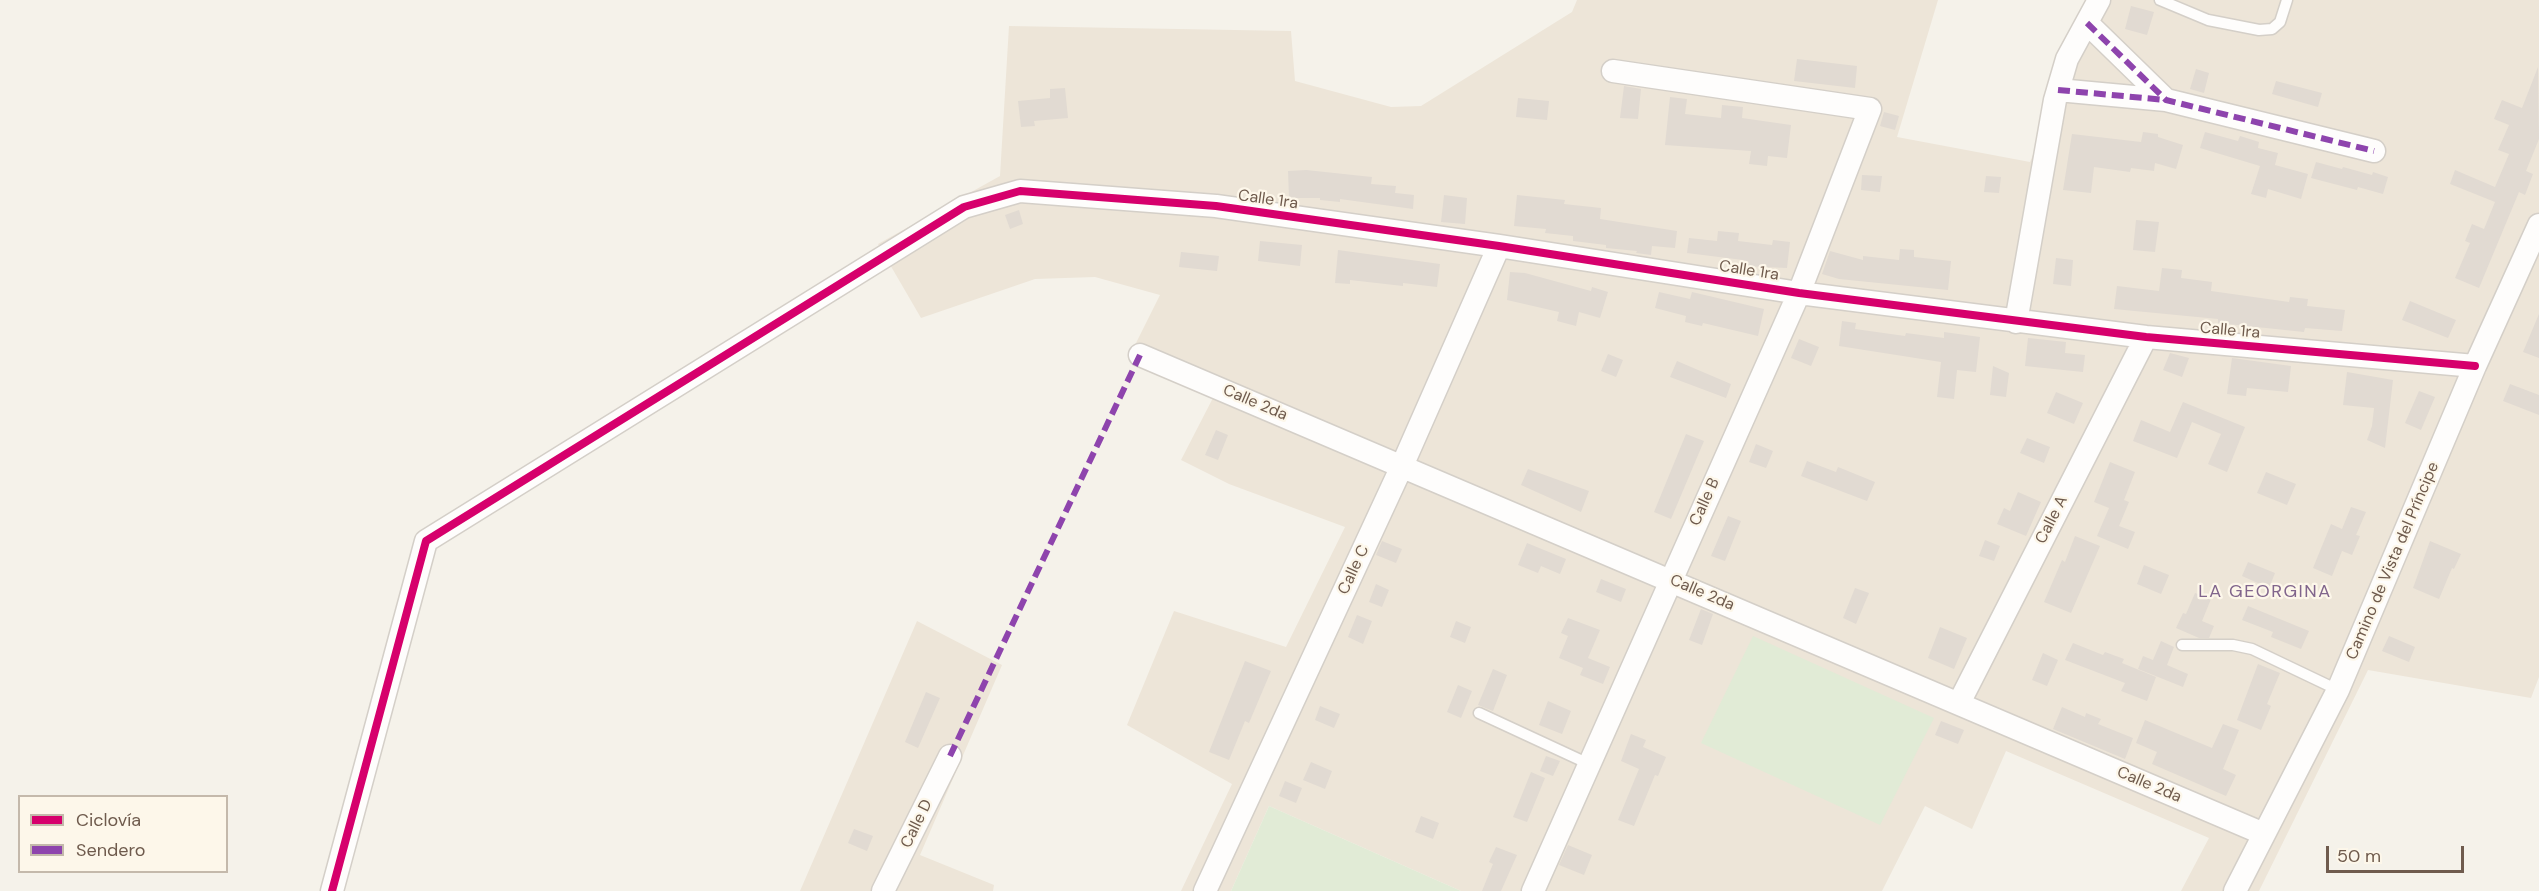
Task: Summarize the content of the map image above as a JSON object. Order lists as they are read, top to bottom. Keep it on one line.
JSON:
{"streets":{"street":["Calle 1ra","Calle 2da","Calle B","Calle A","Camino de Vista del Príncipe","Calle C","Calle D"]},"crossings":[["Calle 1ra","Calle B"],["Calle 1ra","Calle A"],["Calle 1ra","Camino de Vista del Príncipe"],["Calle 1ra","Calle C"],["Calle 2da","Calle B"],["Calle 2da","Calle A"],["Calle 2da","Camino de Vista del Príncipe"],["Calle 2da","Calle C"]],"districts":["LA GEORGINA"],"legend":["Ciclovía","Sendero"],"scale_bar":"50 m"}
